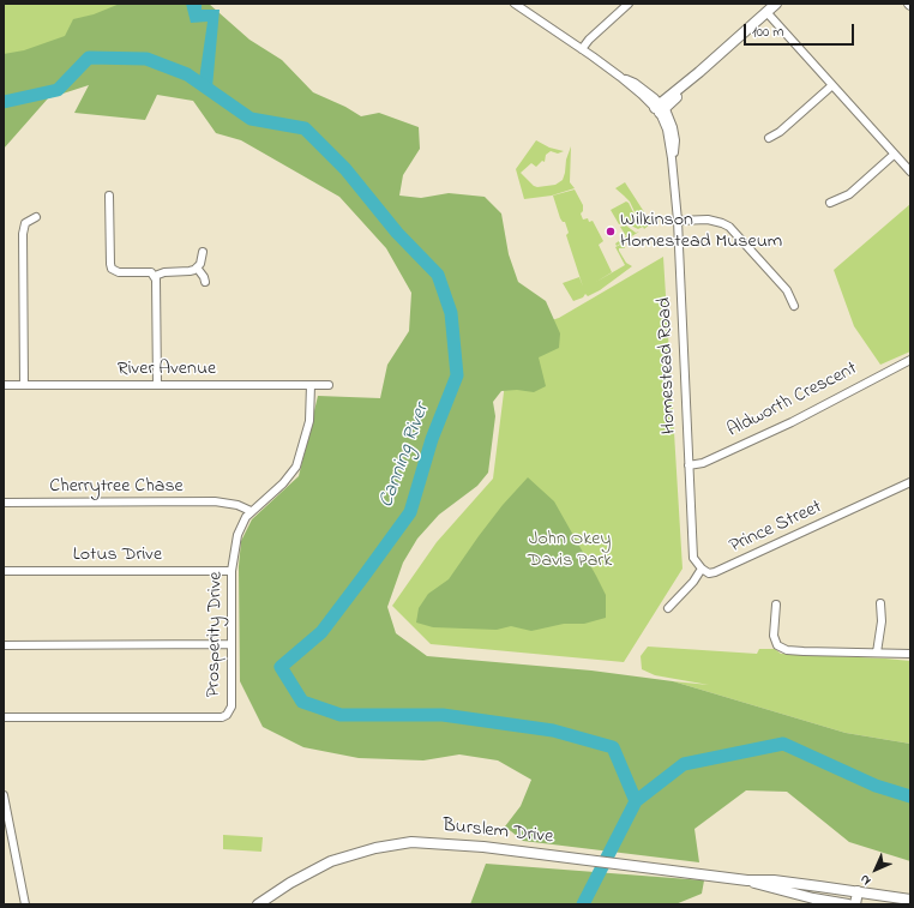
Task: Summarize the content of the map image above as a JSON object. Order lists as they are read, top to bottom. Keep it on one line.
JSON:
{"streets":{"main road":["Burslem Drive"],"street":["Homestead Road","River Avenue","Aldworth Crescent","Cherrytree Chase","Prince Street","Lotus Drive","Prosperity Drive"]},"crossings":[["Homestead Road","Aldworth Crescent"],["Homestead Road","Prince Street"],["River Avenue","Prosperity Drive"],["Cherrytree Chase","Prosperity Drive"],["Lotus Drive","Prosperity Drive"]],"water":["Canning River"],"parks":["John Okey Davis Park"],"places":["Wilkinson Homestead Museum"],"scale_bar":"100 m","north":"bottom left"}
